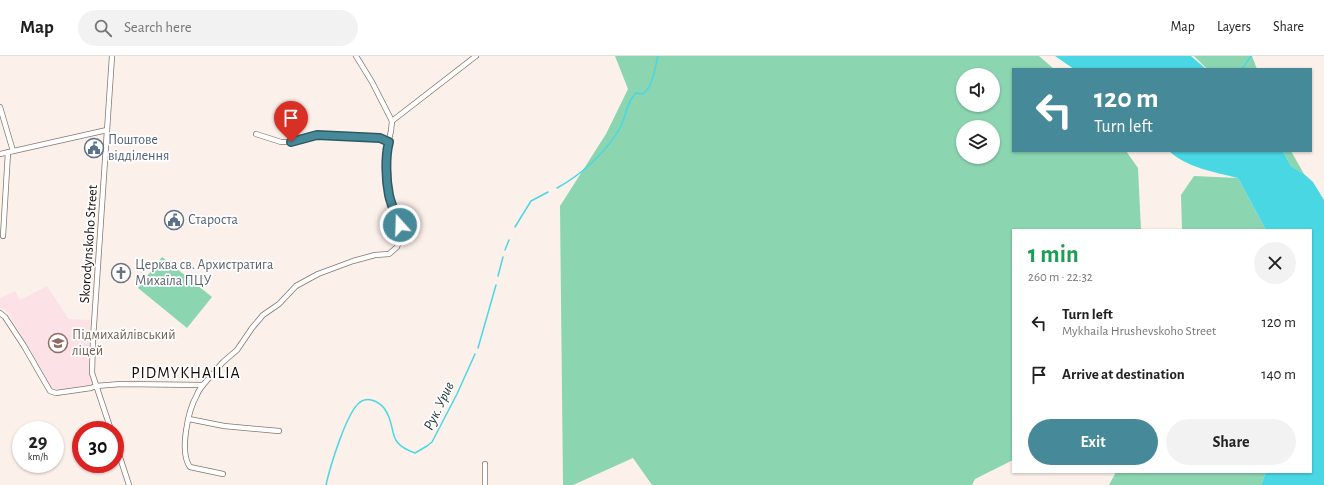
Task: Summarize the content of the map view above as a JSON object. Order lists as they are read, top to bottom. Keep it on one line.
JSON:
{"streets":{"street":["Skorodynskoho Street"]},"districts":["PIDMYKHAILIA"],"water":["Рук. Урив"],"places":{"public building":["Поштове відділення","Староста"],"church":["Церква св. Архистратига Михаїла ПЦУ"],"school or university":["Підмихайлівський ліцей"]},"page":{"header":"Map","search":"Search here","nav":["Map","Layers","Share"],"turn":["120 m","Turn left"],"heading":["1 min","260 m · 22:32"],"list":[{"name":"Turn left","note":"Mykhaila Hrushevskoho Street","value":"120 m"},{"name":"Arrive at destination","value":"140 m"}],"buttons":["Exit","Share"],"speed":"29 km/h","limit":"30"}}
